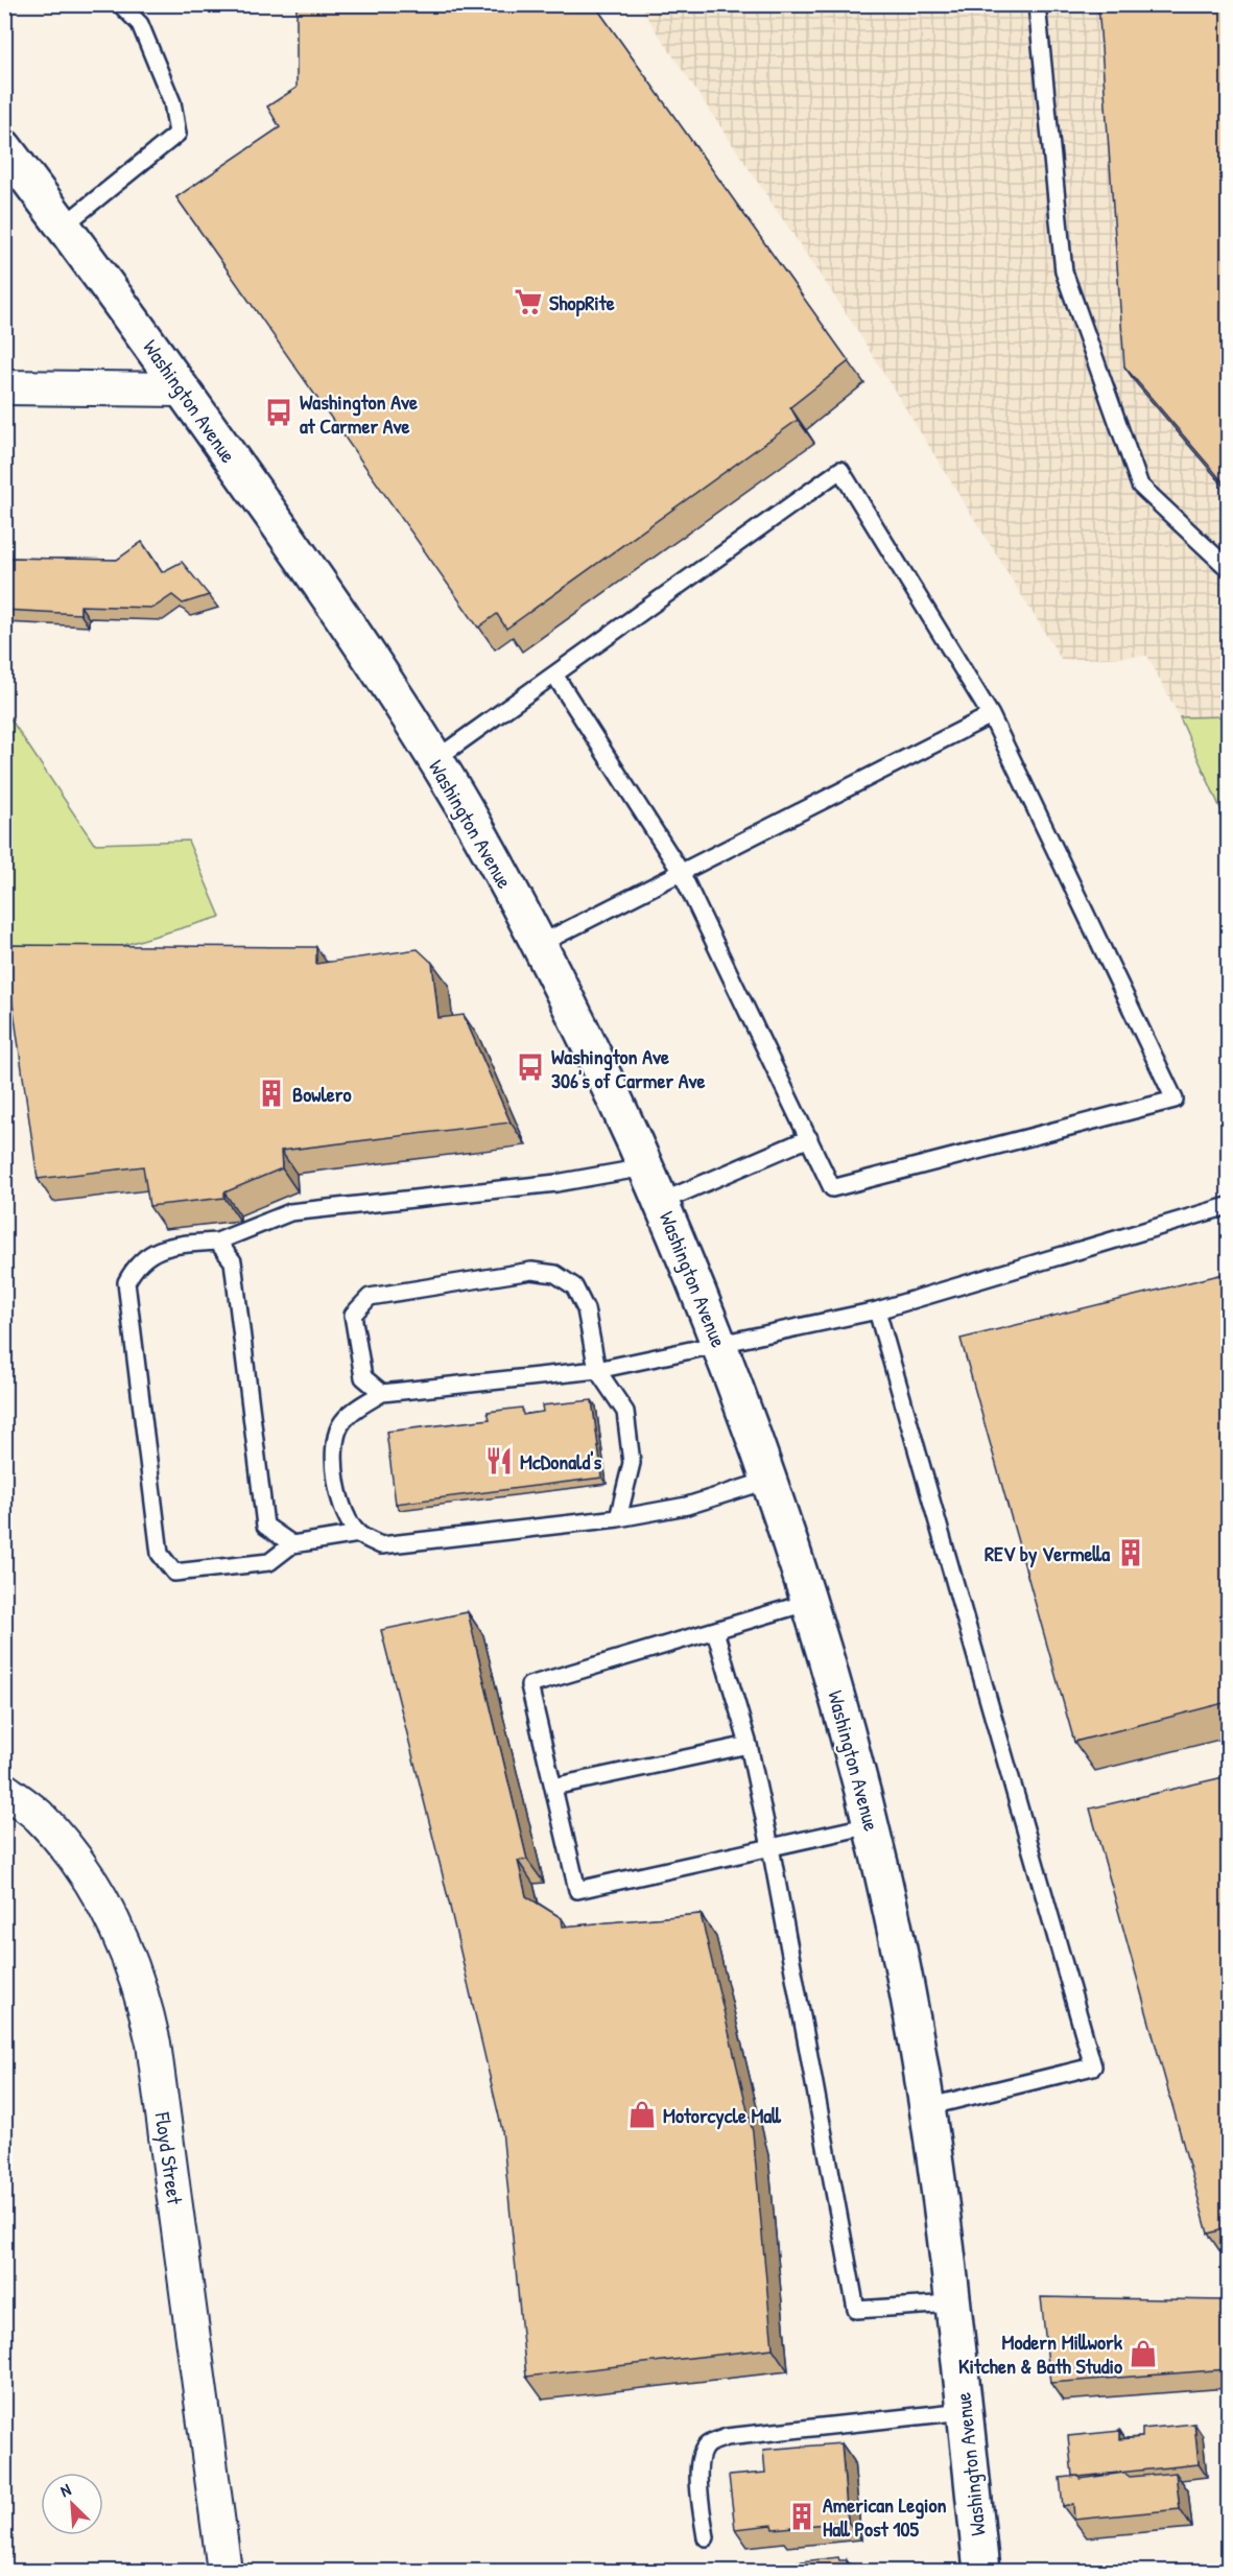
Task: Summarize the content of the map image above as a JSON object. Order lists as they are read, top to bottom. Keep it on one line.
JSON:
{"streets":{"main road":["Washington Avenue"],"street":["Floyd Street"]},"places":{"supermarket":["ShopRite"],"bus stop":["Washington Ave at Carmer Ave","Washington Ave 306's of Carmer Ave"],"building":["Bowlero","REV by Vermella","American Legion Hall Post 105"],"restaurant":["McDonald's"],"shop":["Motorcycle Mall","Modern Millwork Kitchen & Bath Studio"]},"north":"top left"}
